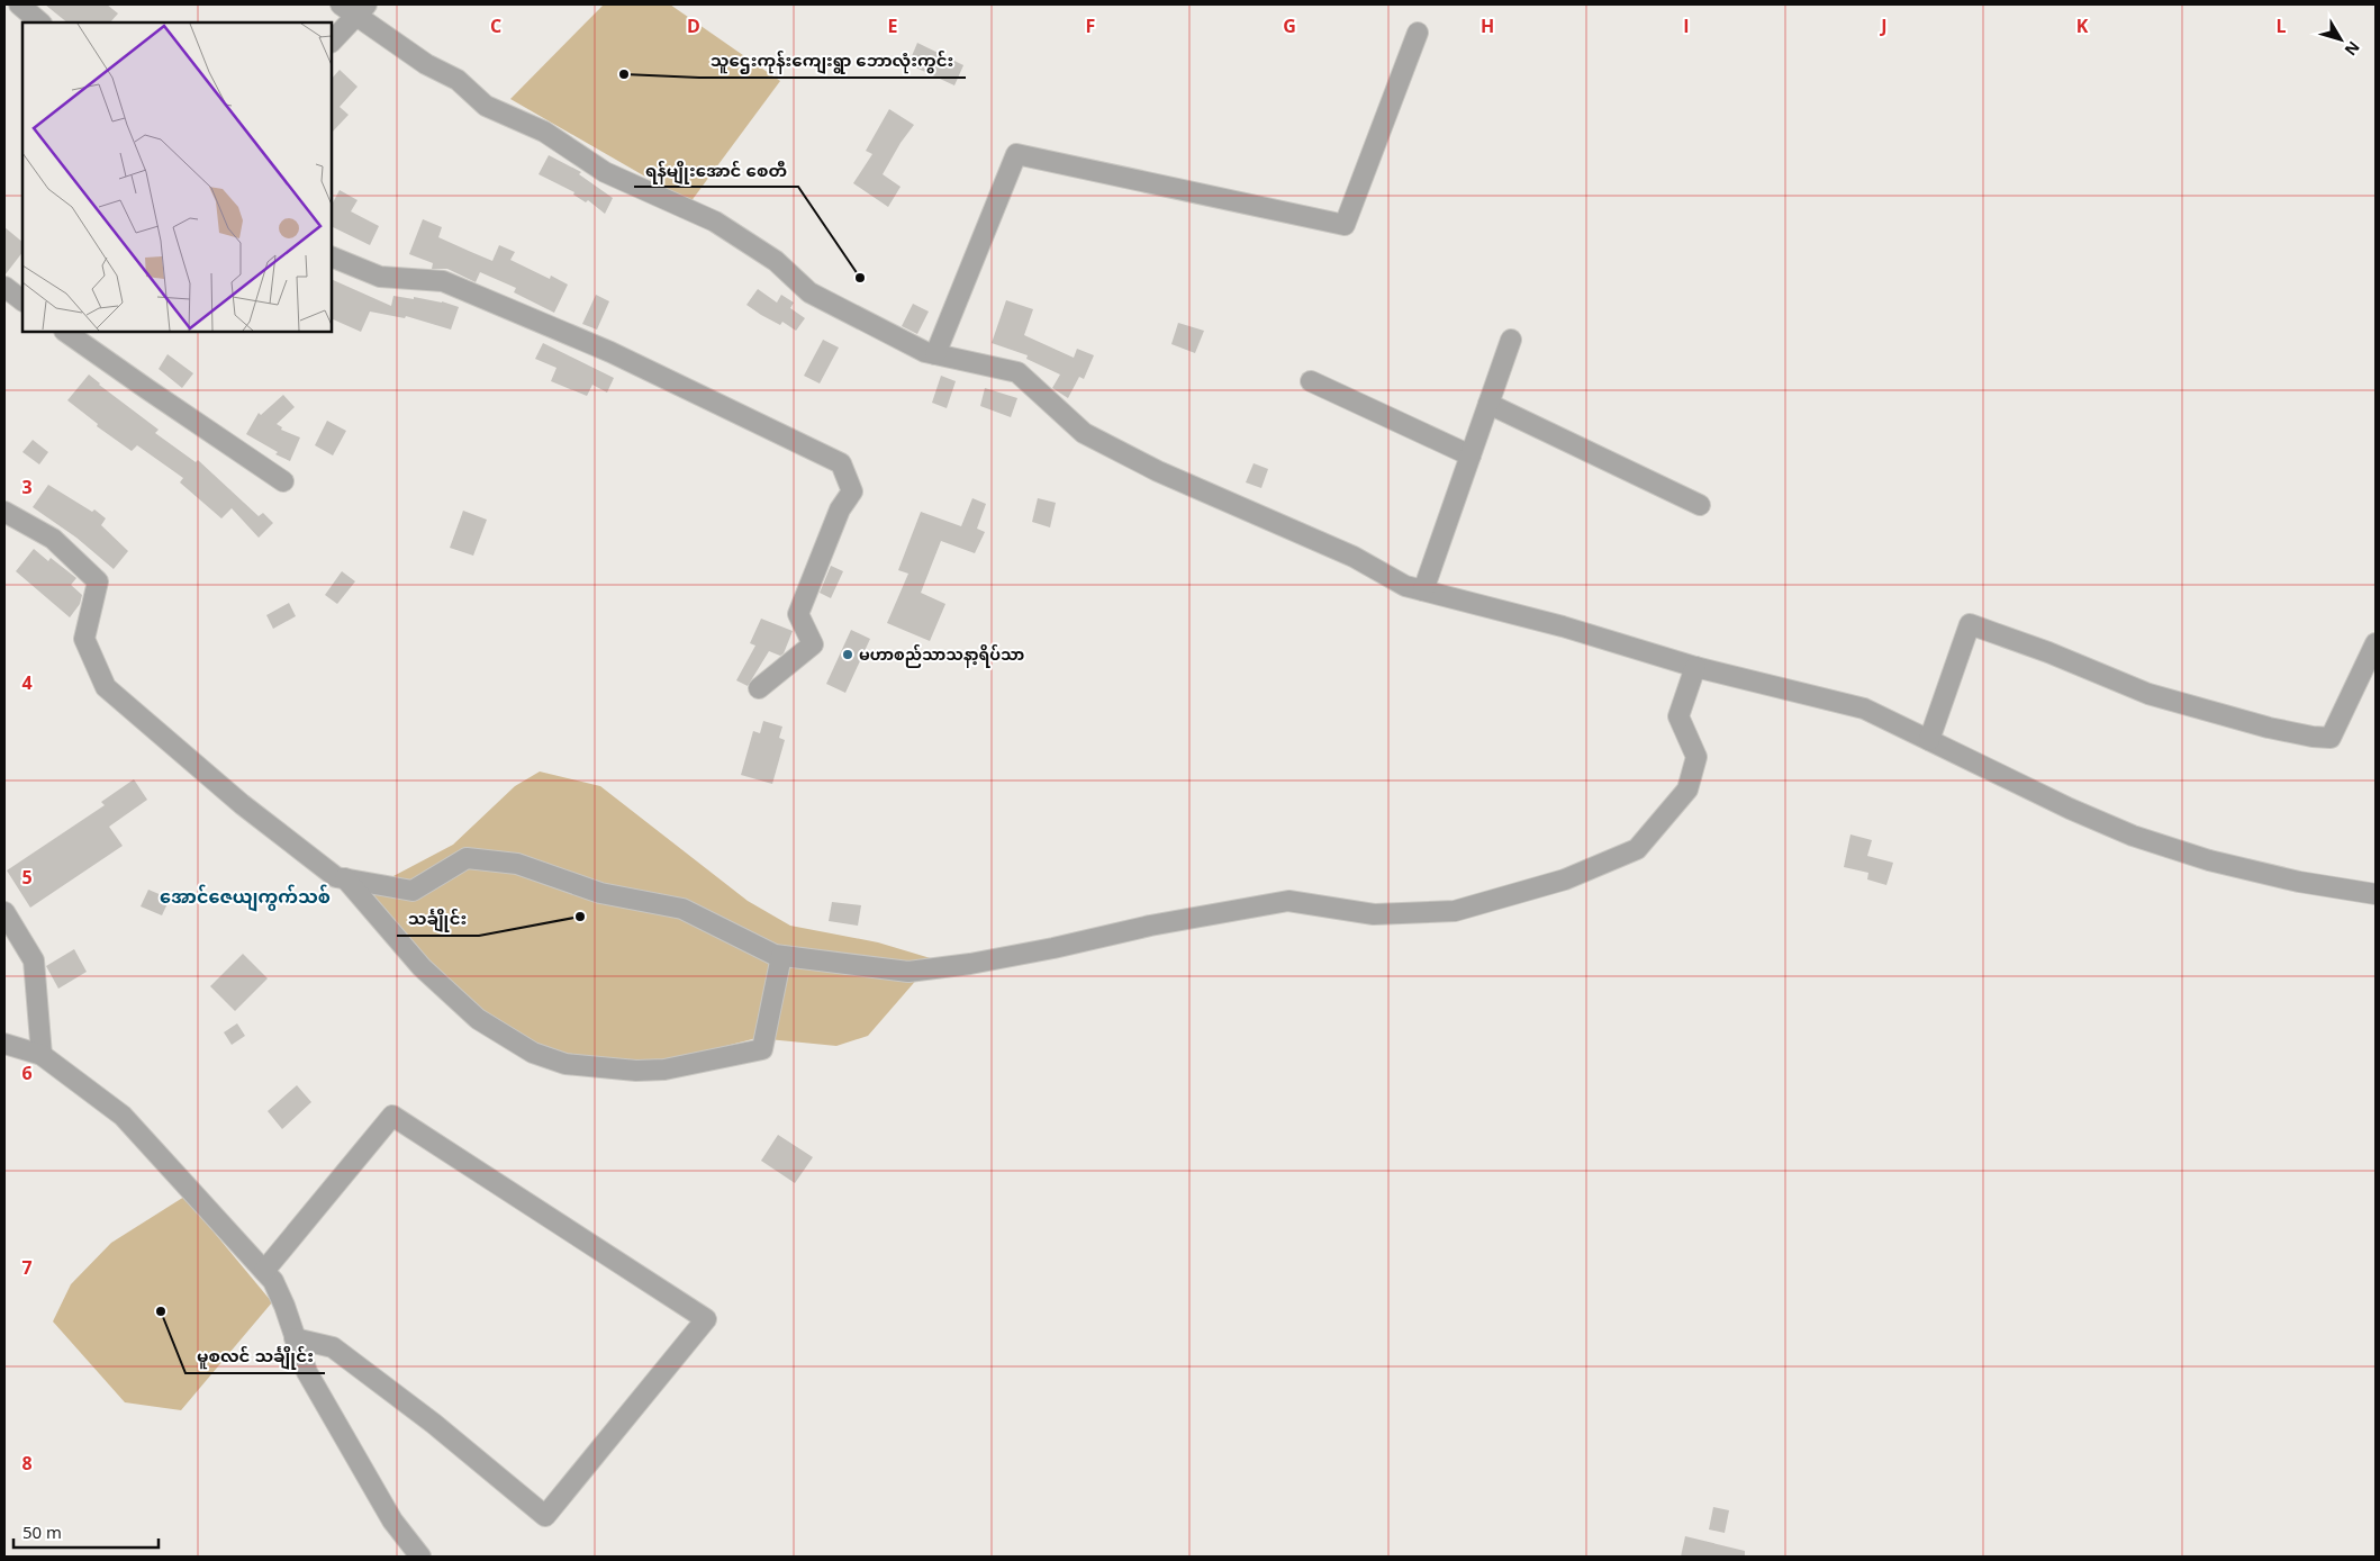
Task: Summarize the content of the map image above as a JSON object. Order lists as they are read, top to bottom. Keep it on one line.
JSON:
{"districts":["အောင်ဇေယျကွက်သစ်"],"places":["သူဌေးကုန်းကျေးရွာ ဘောလုံးကွင်း","ရန်မျိုးအောင် စေတီ","မဟာစည်သာသနာ့ရိပ်သာ","သင်္ချိုင်း","မူစလင် သင်္ချိုင်း"],"scale_bar":"50 m","north":"bottom right","grid":{"columns":["C","D","E","F","G","H","I","J","K","L"],"rows":["3","4","5","6","7","8"]}}
